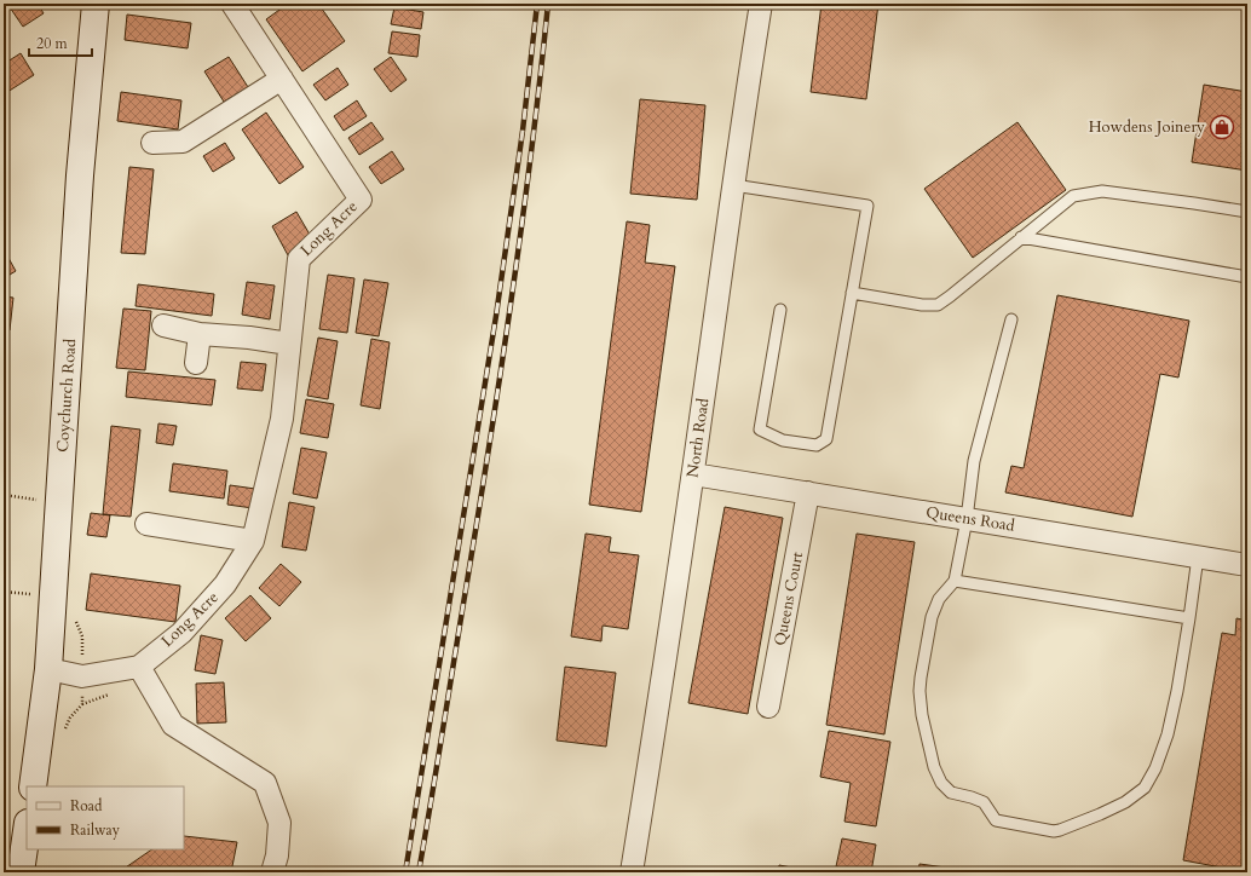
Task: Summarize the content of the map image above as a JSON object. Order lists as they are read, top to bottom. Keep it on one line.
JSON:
{"streets":{"main road":["Coychurch Road"],"street":["Long Acre","North Road","Queens Road","Queens Court"]},"crossings":[["Long Acre","Coychurch Road"],["North Road","Queens Road"],["Queens Road","Queens Court"]],"places":{"shop":["Howdens Joinery"]},"legend":["Road","Railway"],"scale_bar":"20 m"}
